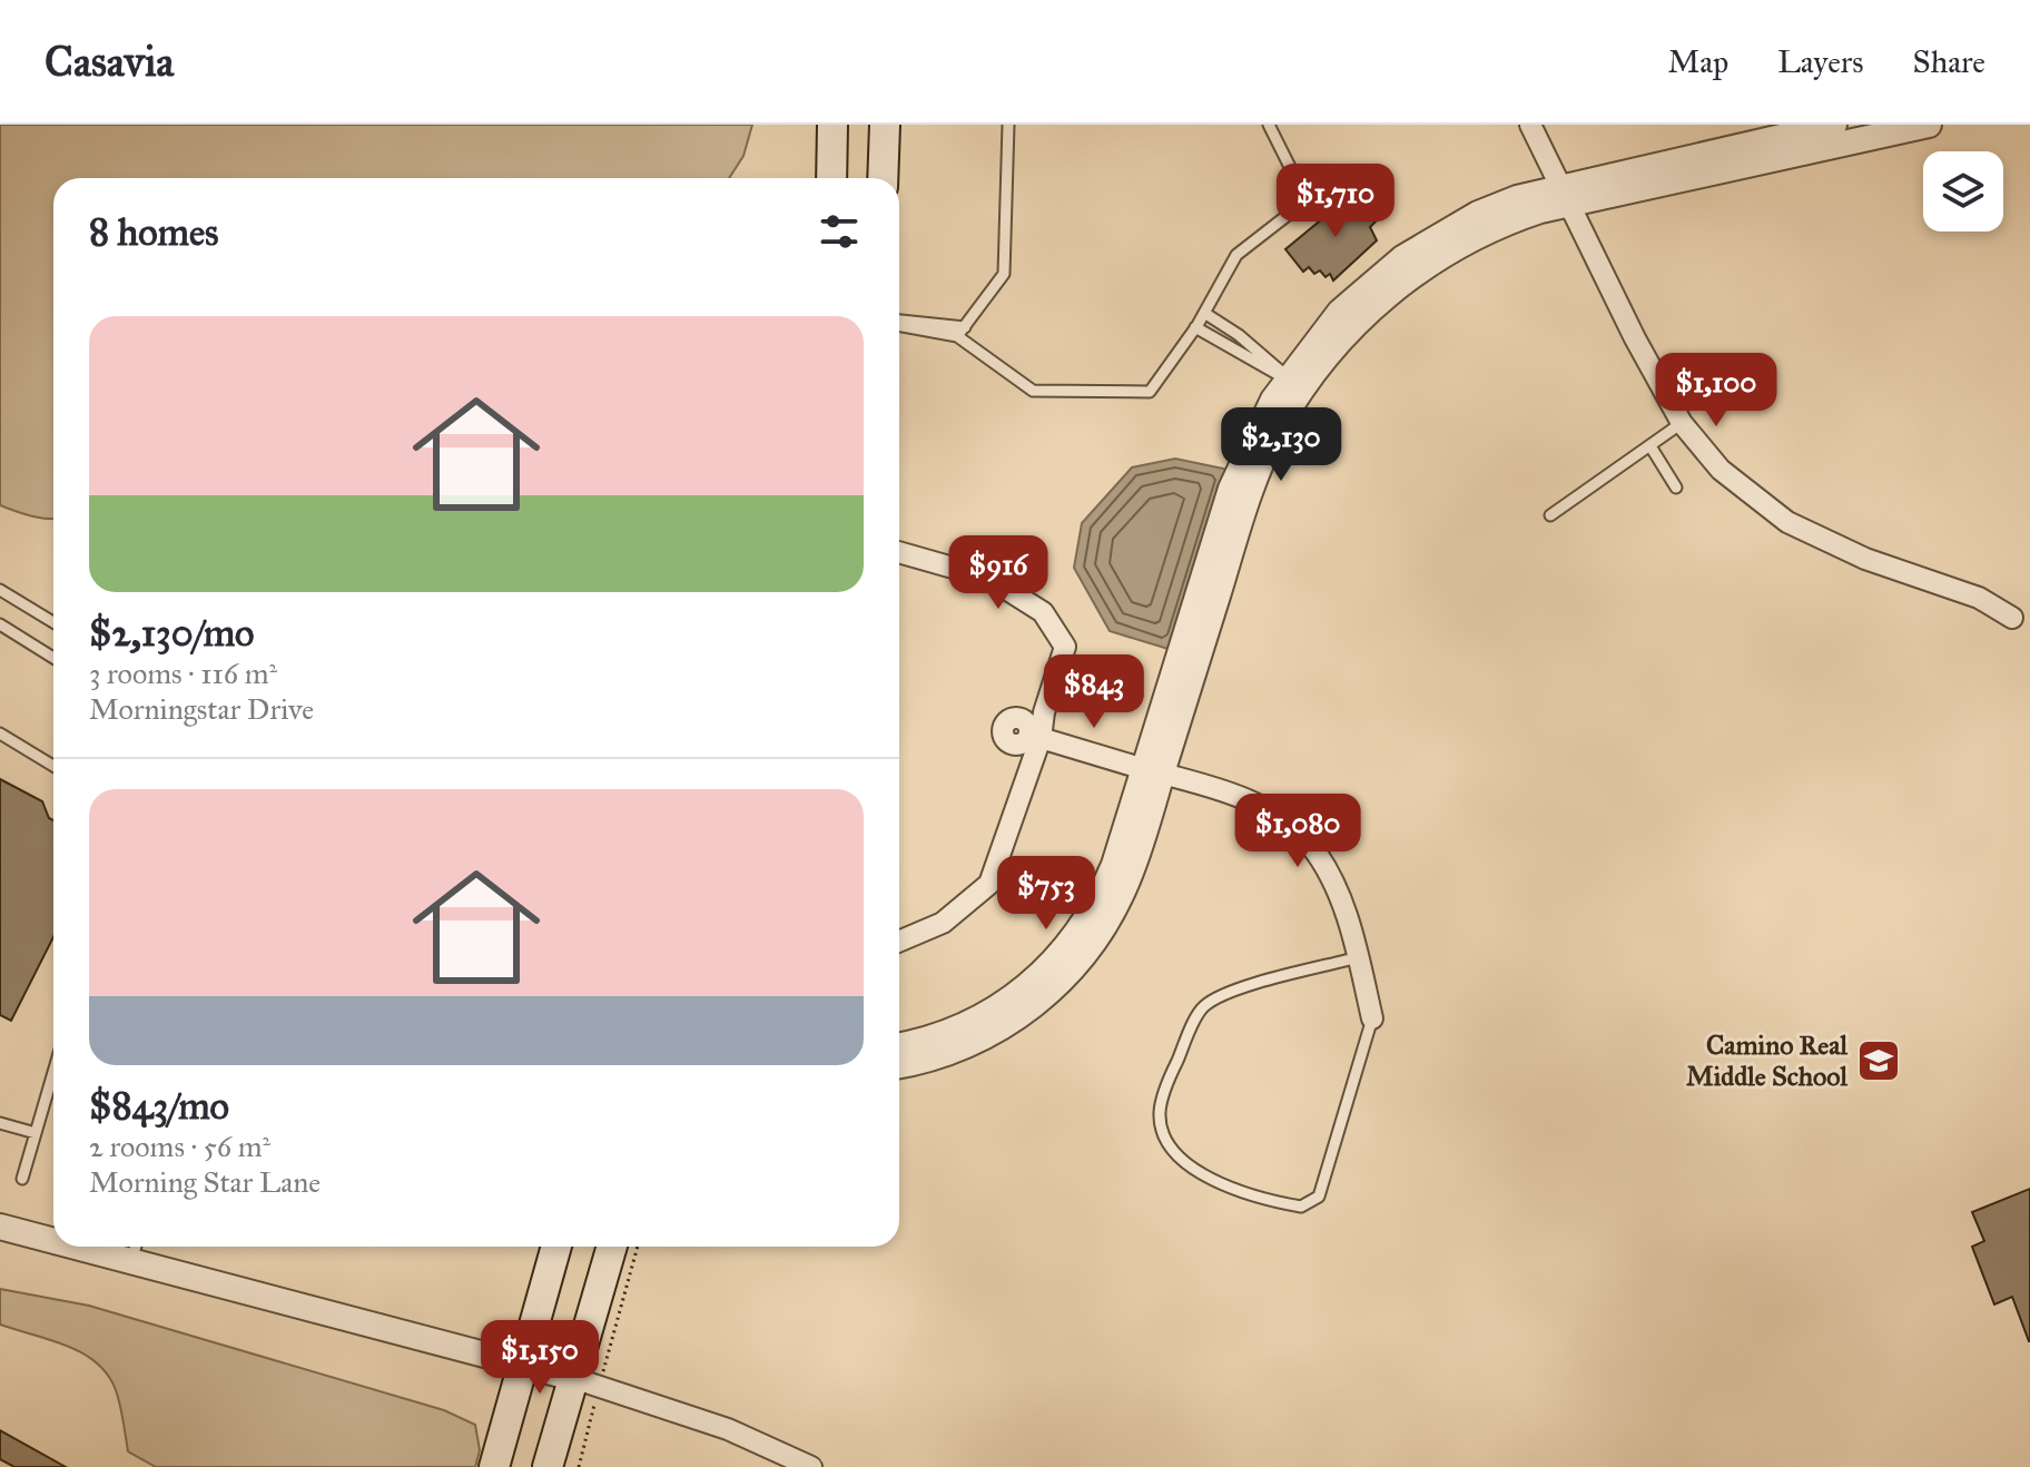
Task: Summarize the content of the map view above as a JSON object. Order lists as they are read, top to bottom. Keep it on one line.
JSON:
{"places":{"school or university":["Camino Real Middle School"]},"page":{"header":"Casavia","nav":["Map","Layers","Share"],"price":["$1,710","$1,100","$2,130","$916","$843","$1,080","$753","$1,150"],"heading":"8 homes","list":[{"name":"$2,130/mo","note":"3 rooms · 116 m² · Morningstar Drive"},{"name":"$843/mo","note":"2 rooms · 56 m² · Morning Star Lane"}]}}
